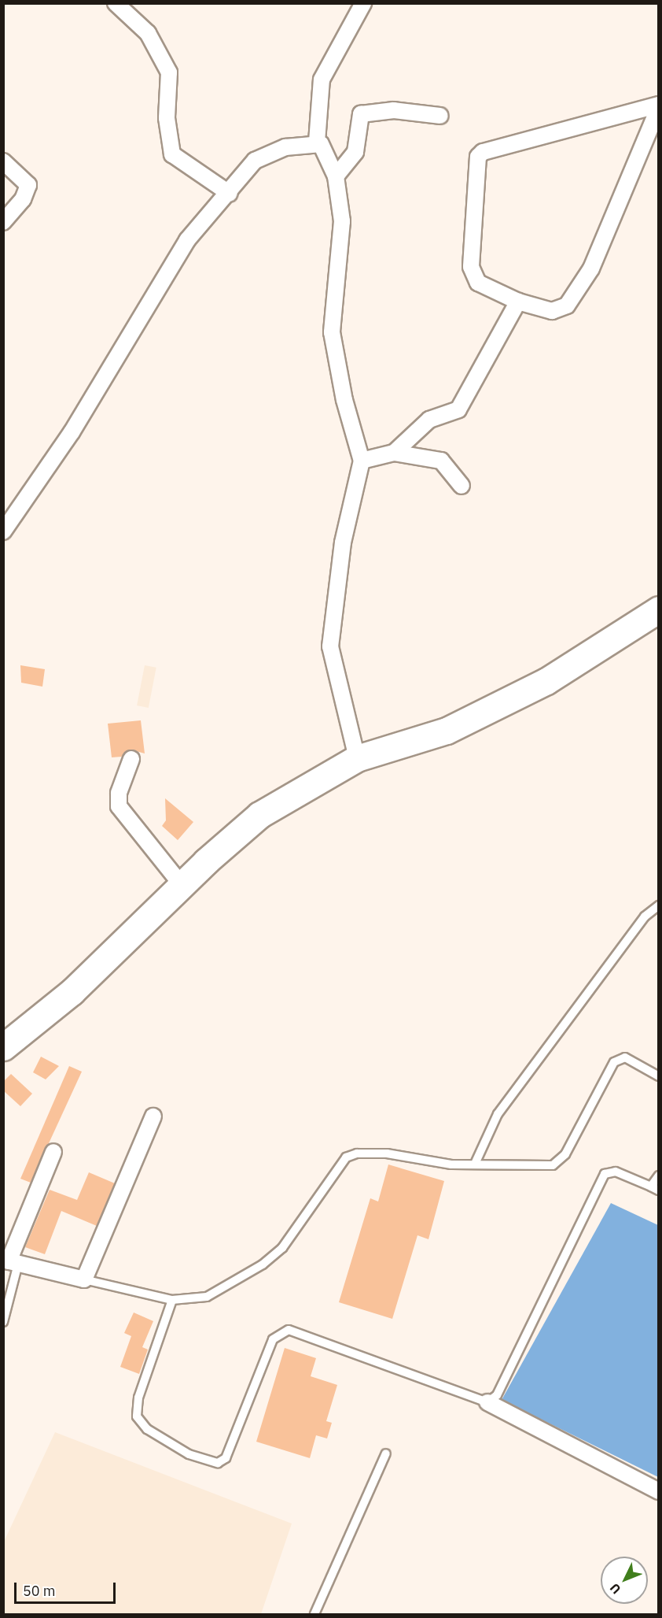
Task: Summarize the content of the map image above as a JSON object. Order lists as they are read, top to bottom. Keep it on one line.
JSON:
{"scale_bar":"50 m","north":"bottom left"}
